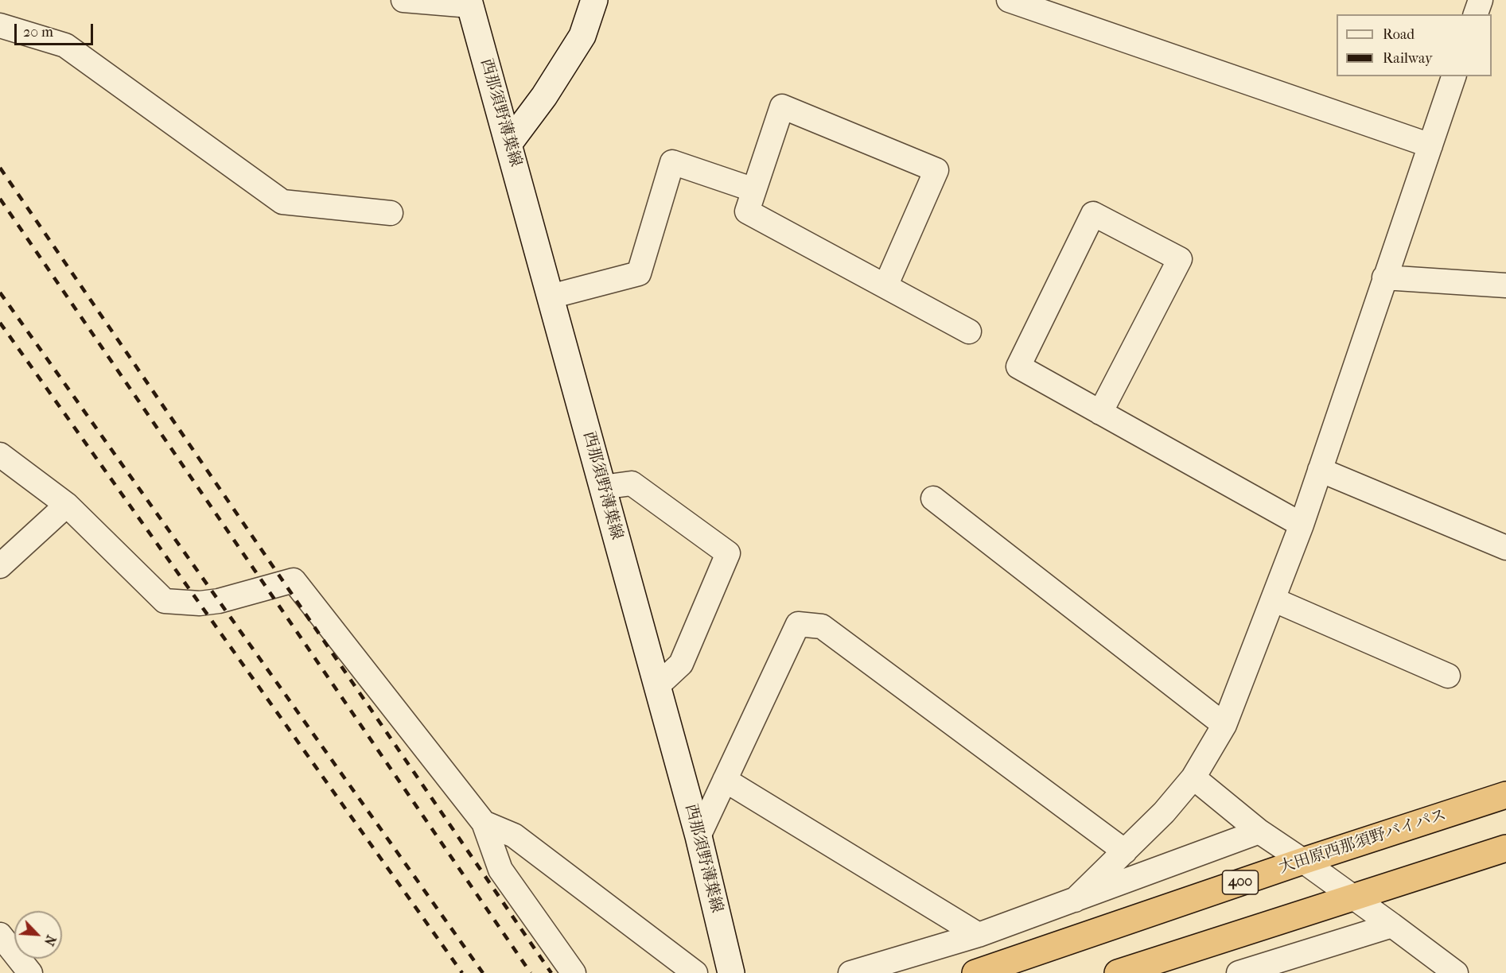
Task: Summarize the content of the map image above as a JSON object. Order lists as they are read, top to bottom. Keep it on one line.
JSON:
{"streets":{"highway":["大田原西那須野バイパス","400"],"main road":["西那須野薄葉線"]},"legend":["Road","Railway"],"scale_bar":"20 m","north":"bottom right"}
